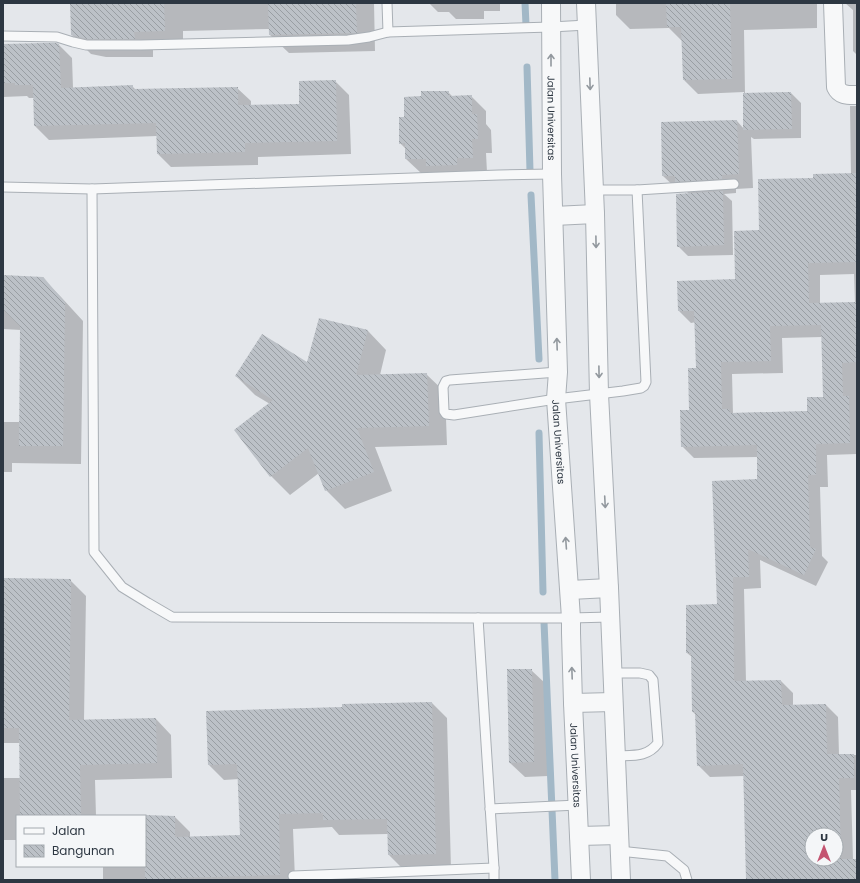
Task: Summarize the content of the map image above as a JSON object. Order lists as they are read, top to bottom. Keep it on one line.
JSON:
{"streets":{"street":["Jalan Universitas"]},"legend":["Jalan","Bangunan"],"north":"top"}
